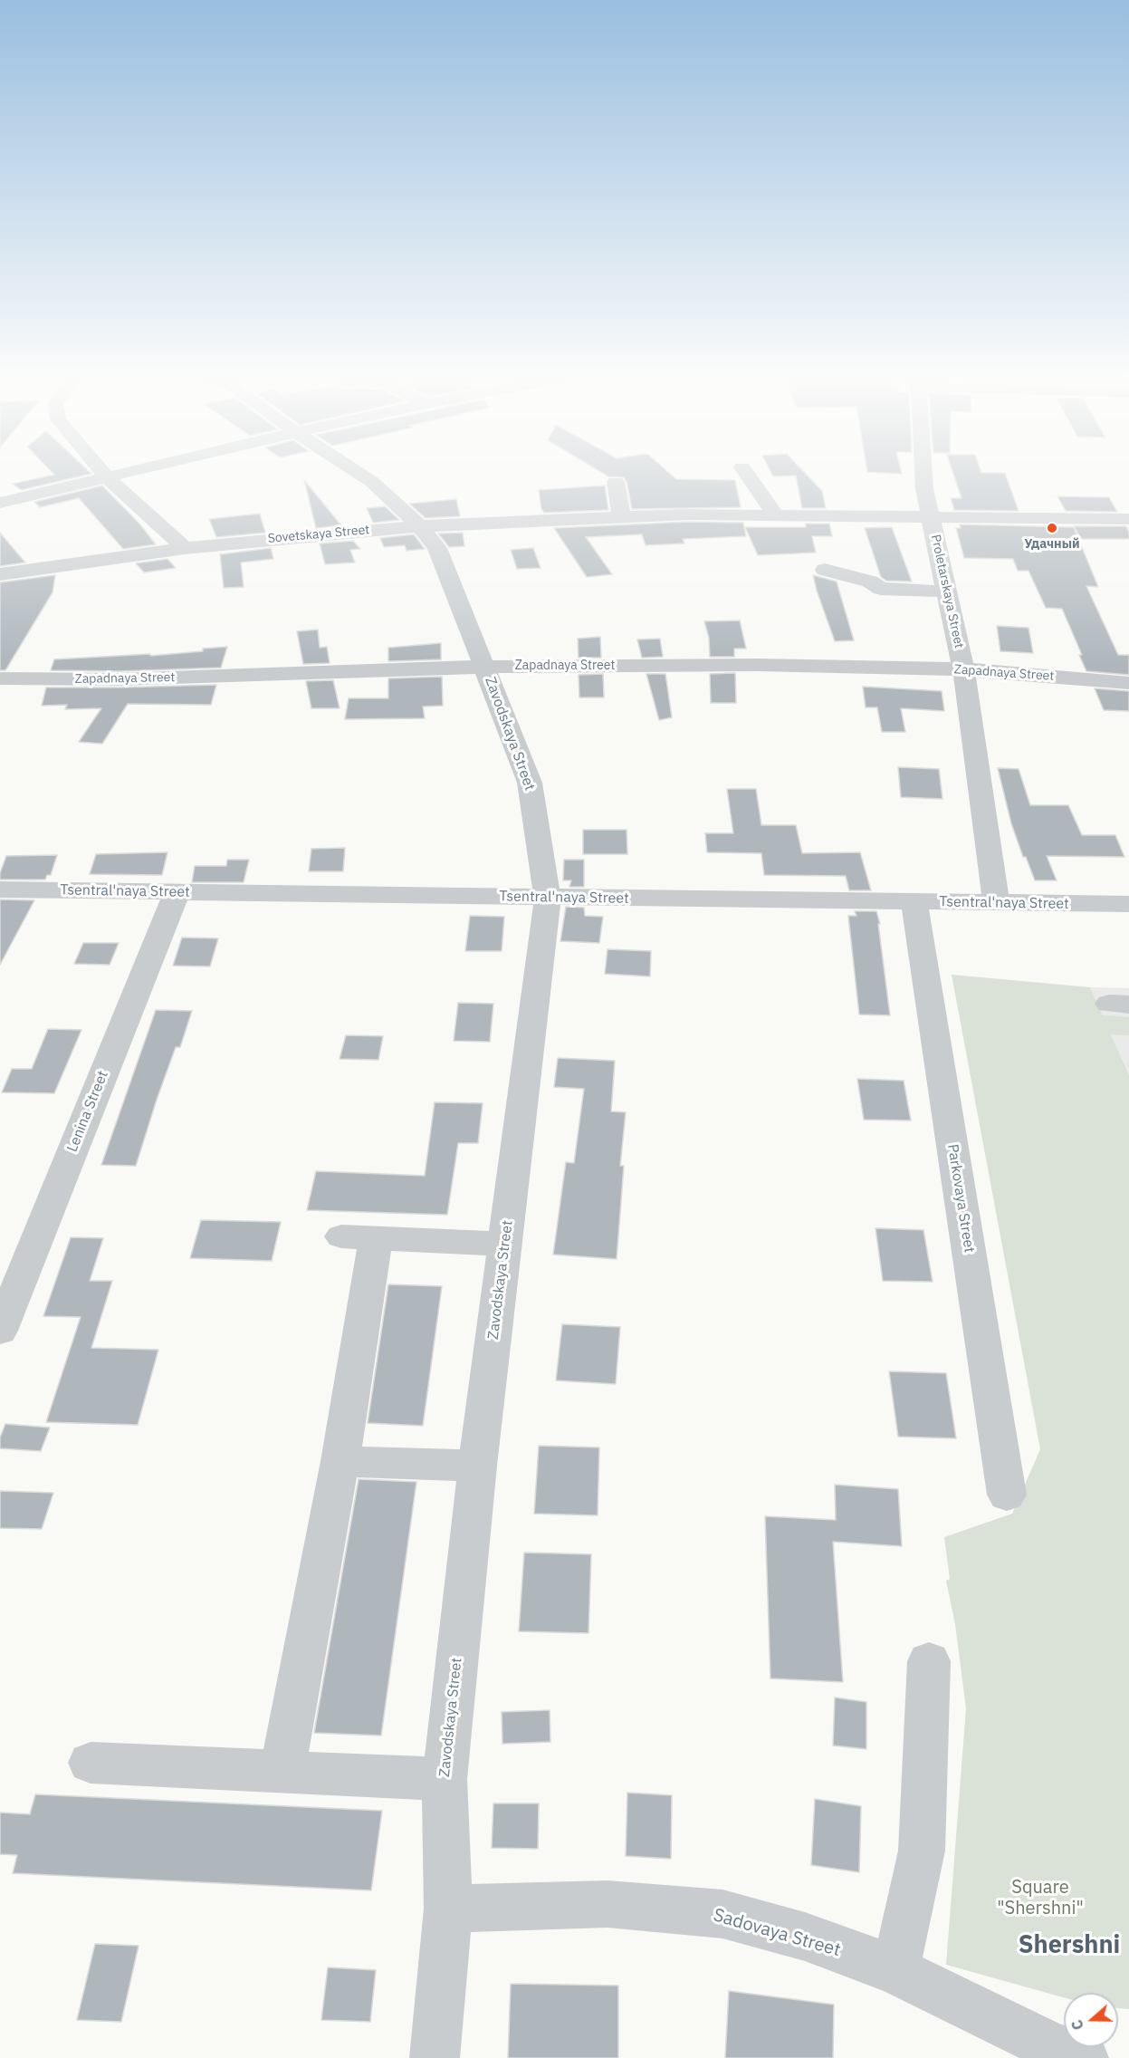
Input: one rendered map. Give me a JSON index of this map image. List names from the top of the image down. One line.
{"streets":{"street":["Sovetskaya Street","Proletarskaya Street","Zapadnaya Street","Zavodskaya Street","Tsentral'naya Street","Lenina Street","Parkovaya Street","Sadovaya Street"]},"crossings":[["Sovetskaya Street","Proletarskaya Street"],["Sovetskaya Street","Zavodskaya Street"],["Proletarskaya Street","Zapadnaya Street"],["Proletarskaya Street","Tsentral'naya Street"],["Zapadnaya Street","Zavodskaya Street"],["Zavodskaya Street","Tsentral'naya Street"],["Zavodskaya Street","Sadovaya Street"],["Tsentral'naya Street","Lenina Street"],["Tsentral'naya Street","Parkovaya Street"]],"districts":["Shershni"],"parks":["Square \"Shershni\""],"places":["Удачный"],"north":"left"}
